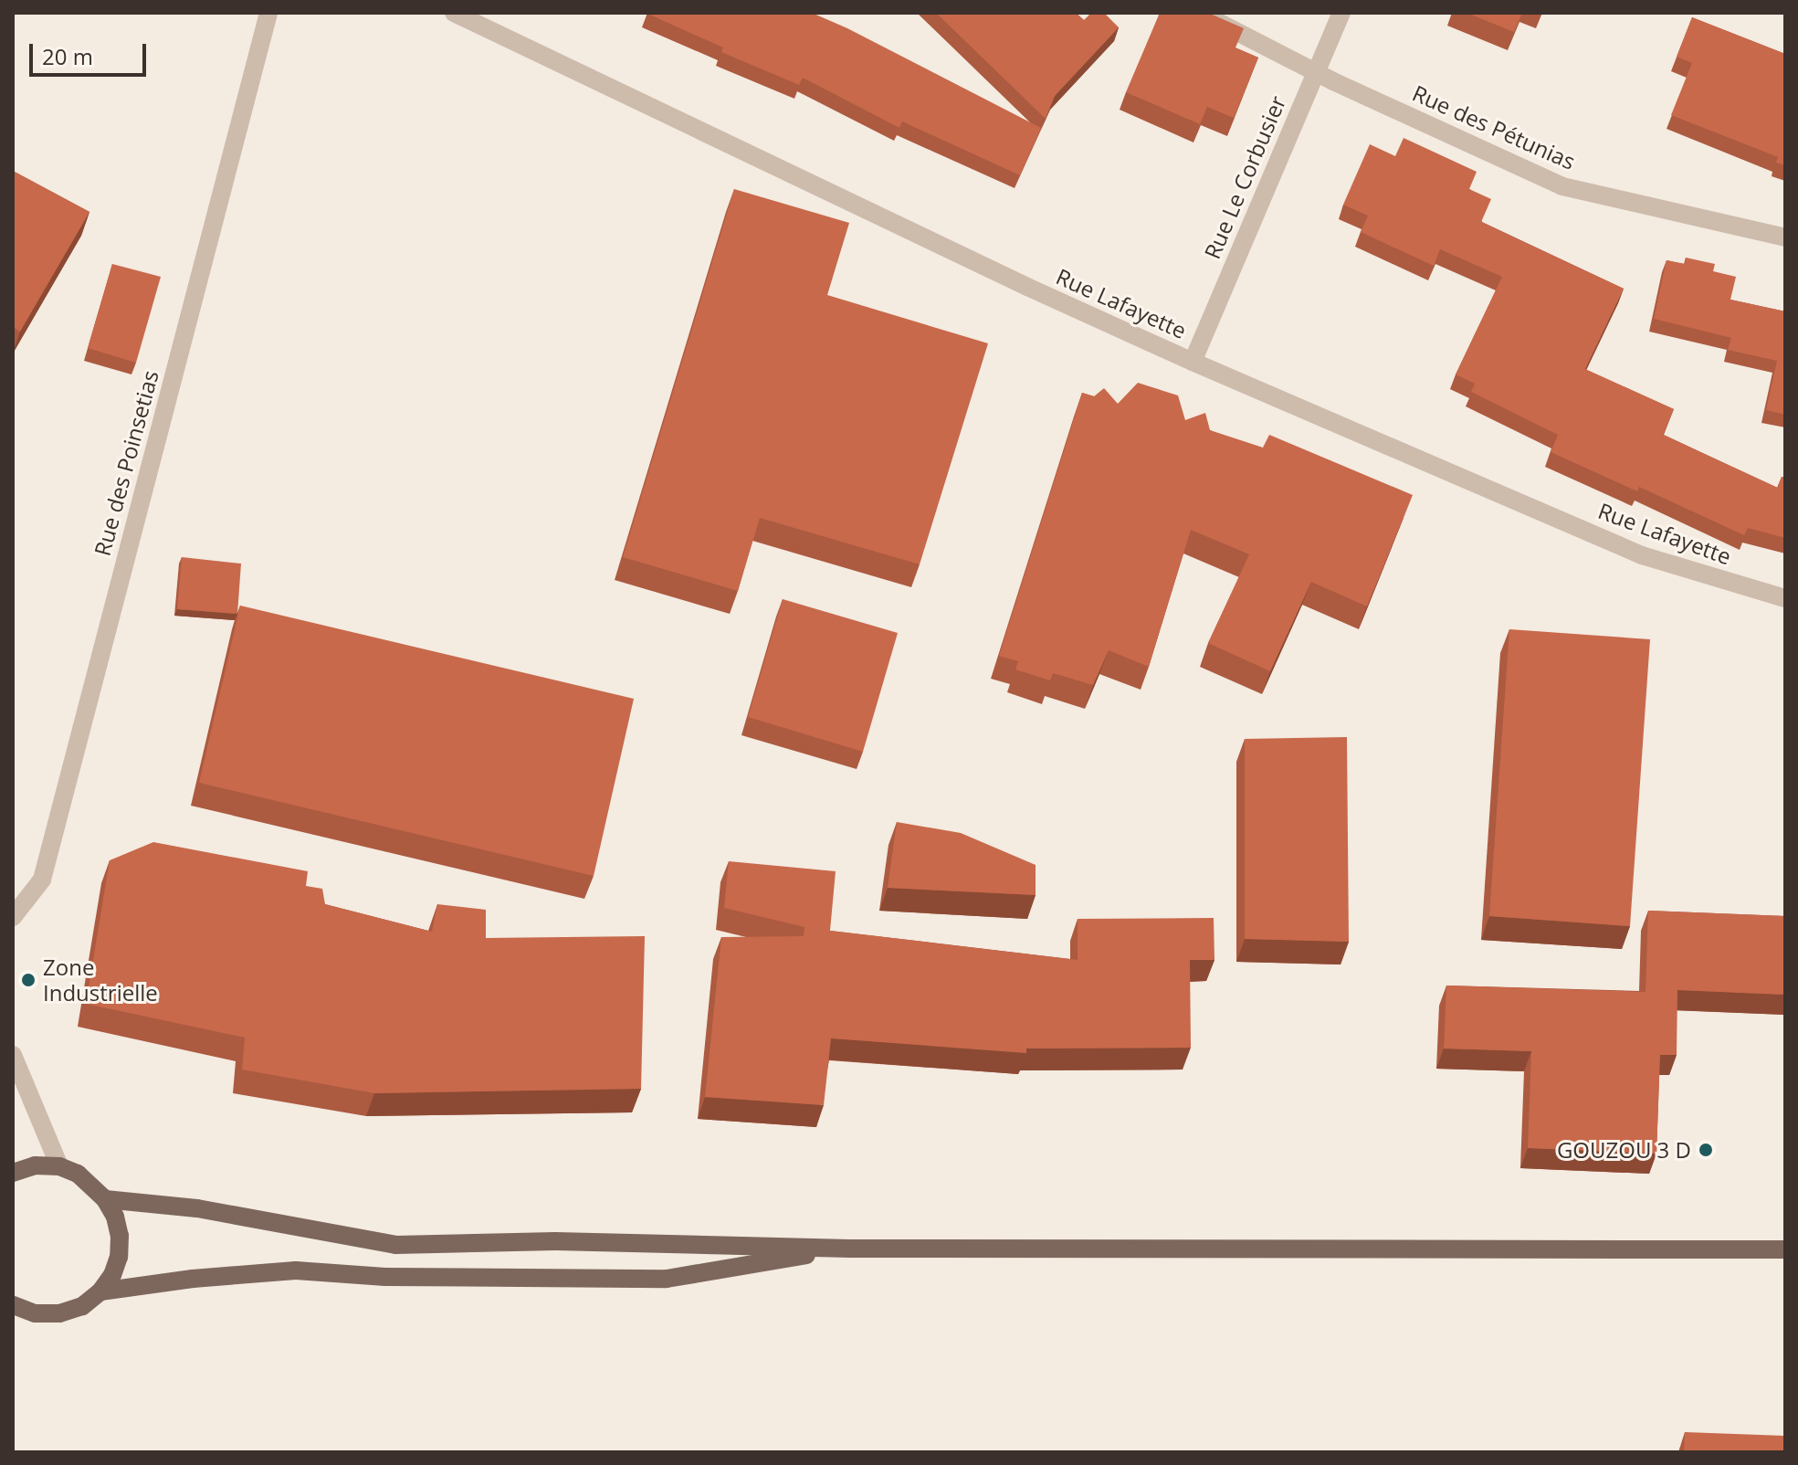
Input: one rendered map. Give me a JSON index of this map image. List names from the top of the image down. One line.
{"streets":{"street":["Rue des Pétunias","Rue Le Corbusier","Rue Lafayette","Rue des Poinsetias"]},"crossings":[["Rue des Pétunias","Rue Le Corbusier"],["Rue Le Corbusier","Rue Lafayette"]],"places":["Zone Industrielle","GOUZOU 3 D"],"scale_bar":"20 m"}
